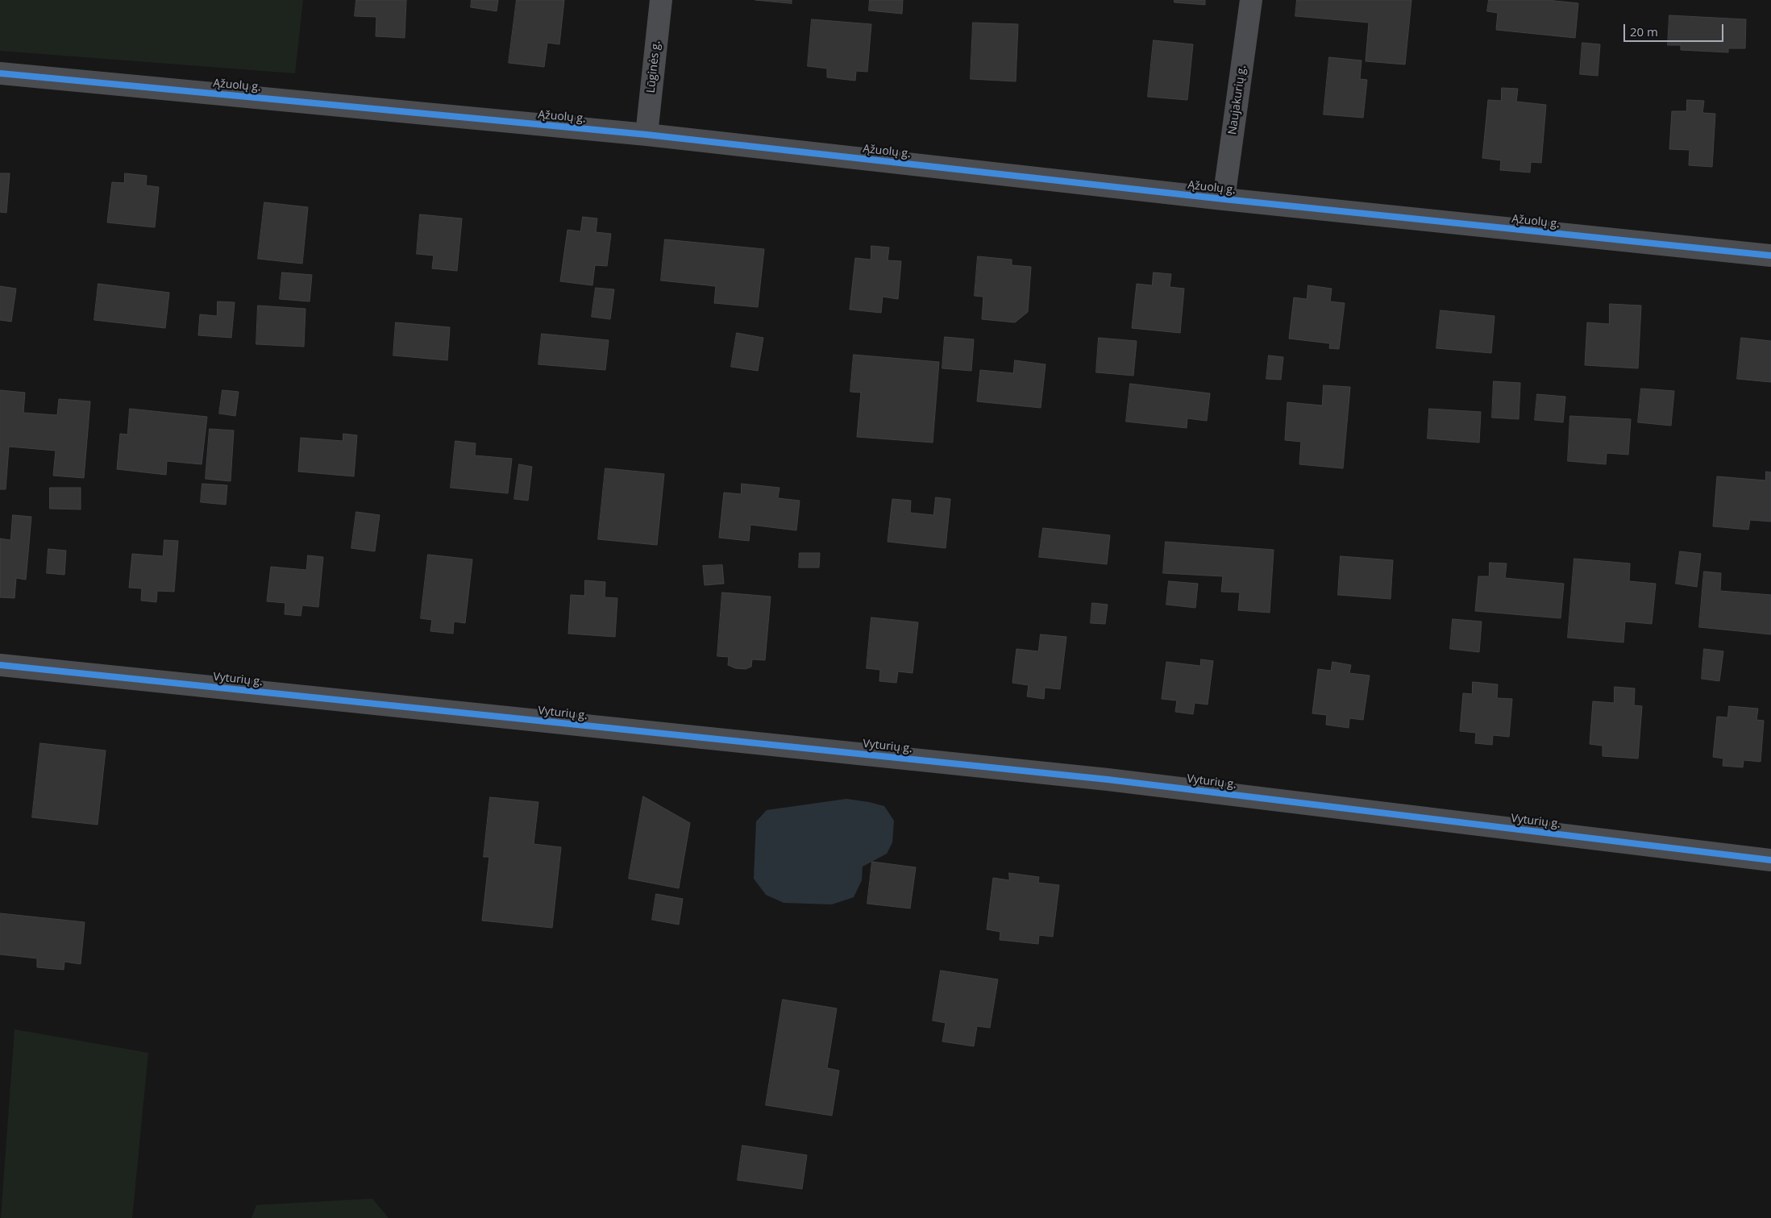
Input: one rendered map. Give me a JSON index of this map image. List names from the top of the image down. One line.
{"streets":{"street":["Lūginės g.","Ąžuolų g.","Naujakurių g.","Vyturių g."]},"crossings":[["Lūginės g.","Ąžuolų g."],["Ąžuolų g.","Naujakurių g."]],"scale_bar":"20 m"}
